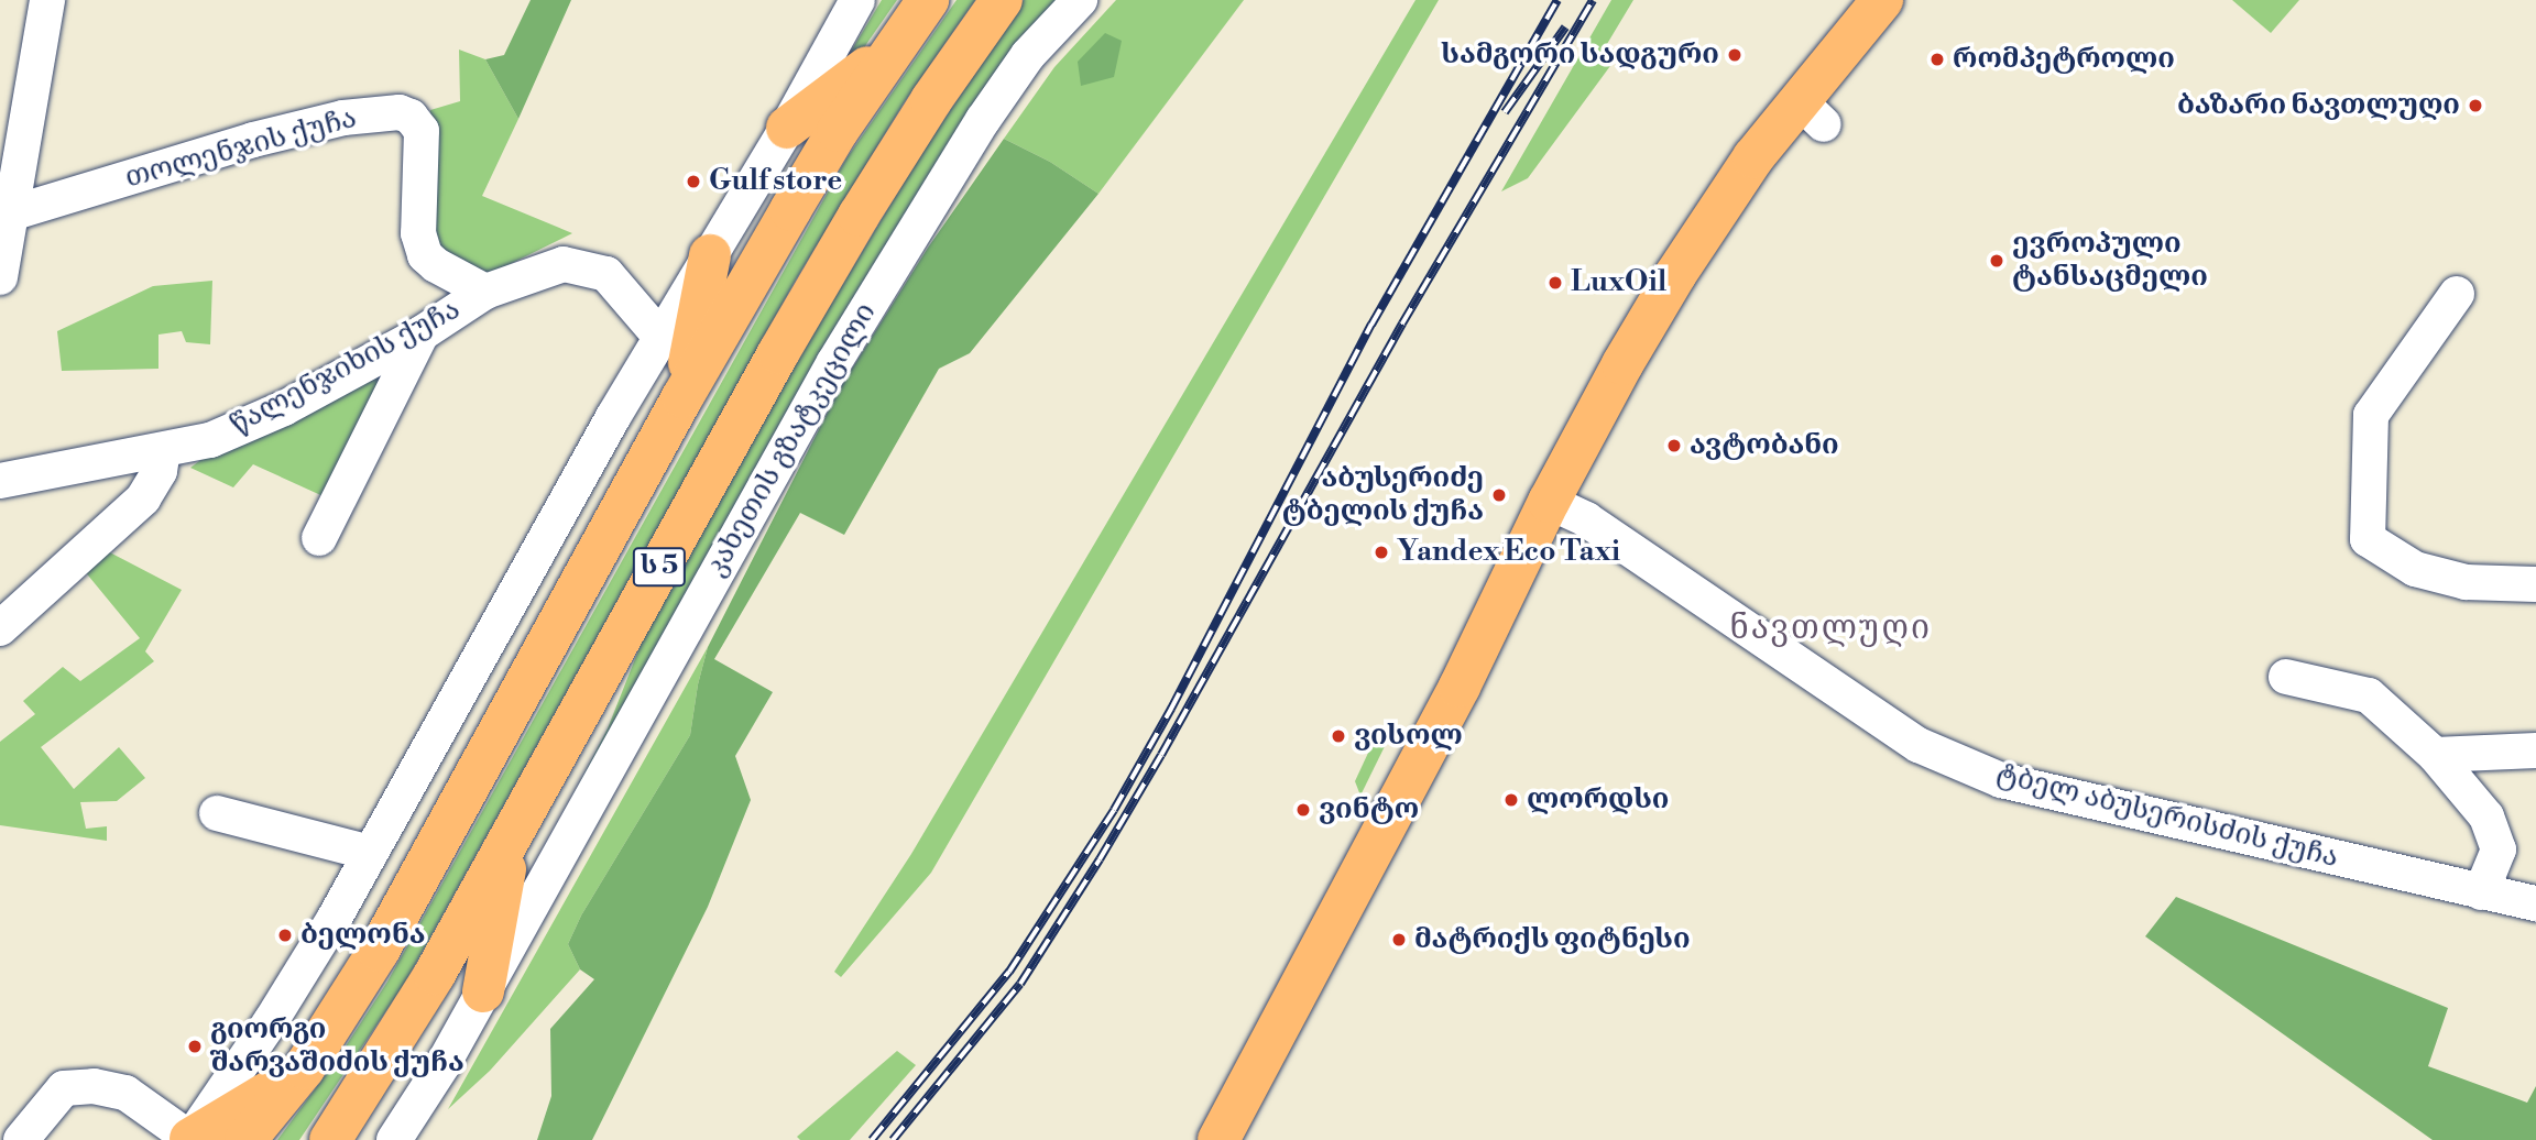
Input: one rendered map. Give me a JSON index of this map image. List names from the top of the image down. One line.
{"streets":{"main road":["კახეთის გზატკეცილი","ს 5"],"street":["თოლენჯის ქუჩა","წალენჯიხის ქუჩა","ტბელ აბუსერისძის ქუჩა"]},"crossings":[["თოლენჯის ქუჩა","წალენჯიხის ქუჩა"]],"districts":["ნავთლუღი"],"places":["სამგორი სადგური","რომპეტროლი","ბაზარი ნავთლუღი","Gulf store","ევროპული ტანსაცმელი","LuxOil","ავტობანი","აბუსერიძე ტბელის ქუჩა","Yandex Eco Taxi","ვისოლ","ლორდსი","ვინტო","ბელონა","მატრიქს ფიტნესი","გიორგი შარვაშიძის ქუჩა"]}
